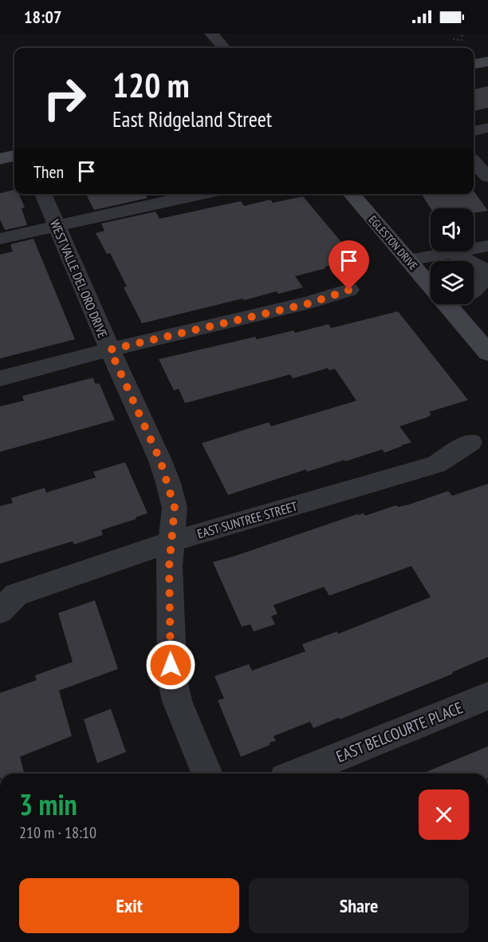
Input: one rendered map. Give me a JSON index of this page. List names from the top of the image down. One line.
{"streets":{"street":["EGLESTON DRIVE","WEST VALLE DEL ORO DRIVE","EAST SUNTREE STREET","EAST BELCOURTE PLACE"]},"crossings":[["WEST VALLE DEL ORO DRIVE","EAST SUNTREE STREET"]],"page":{"status":"18:07","turn":["120 m","East Ridgeland Street"],"then":"Then","heading":["3 min","210 m · 18:10"],"buttons":["Exit","Share"]}}
